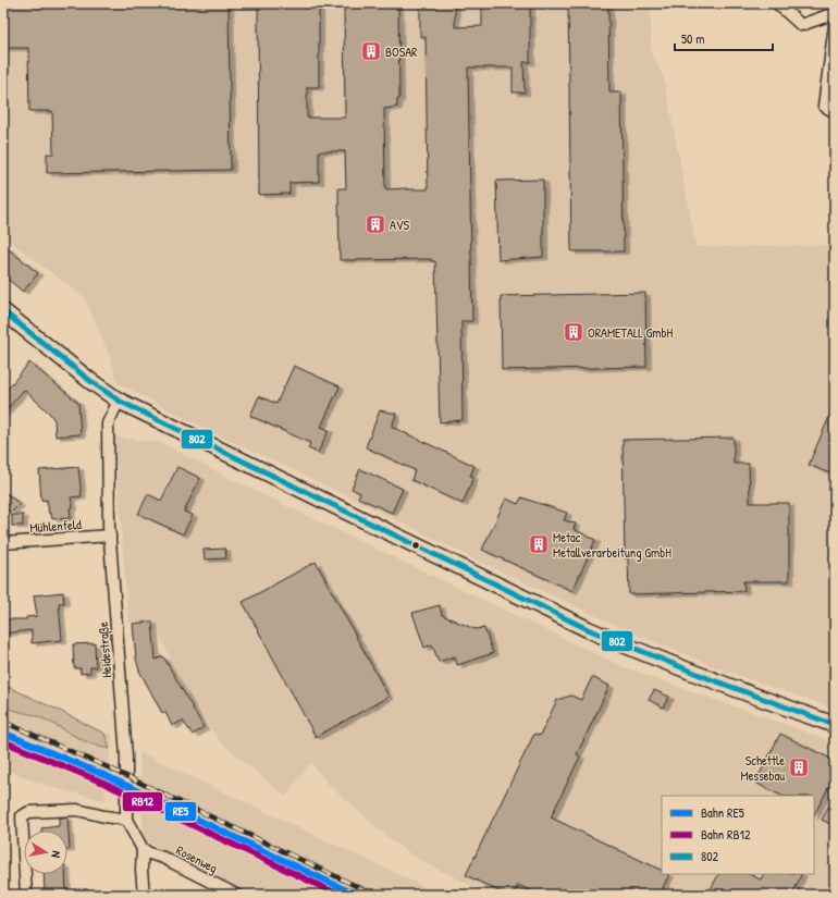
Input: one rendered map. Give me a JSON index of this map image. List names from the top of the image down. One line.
{"streets":{"street":["Mühlenfeld","Heidestraße","Rosenweg"]},"crossings":[["Mühlenfeld","Heidestraße"],["Heidestraße","Rosenweg"]],"places":{"building":["BOSAR","AVS","ORAMETALL GmbH","Metac Metallverarbeitung GmbH","Schettle Messebau"]},"lines":["transit line 802","rail line RE5","rail line RB12"],"legend":["Bahn RE5","Bahn RB12","802"],"scale_bar":"50 m","north":"right"}
